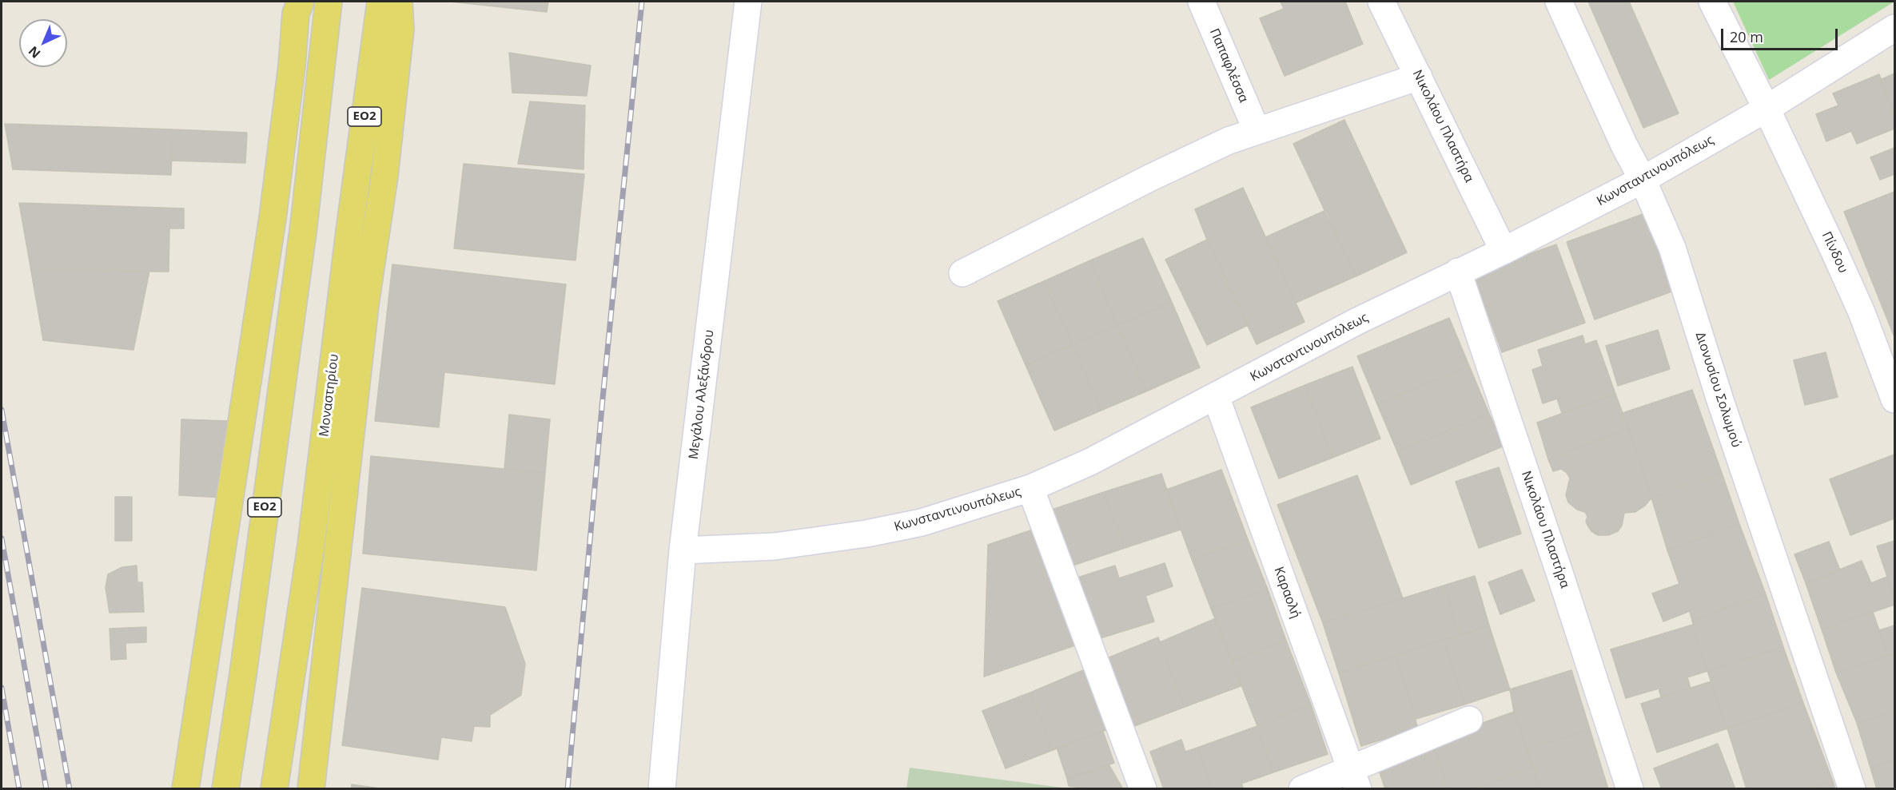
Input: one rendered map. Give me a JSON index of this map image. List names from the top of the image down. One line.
{"streets":{"main road":["ΕΟ2","Μοναστηρίου"],"street":["Παπαφλέσσα","Νικολάου Πλαστήρα","Κωνσταντινουπόλεως","Πίνδου","Διονυσίου Σολωμού","Μεγάλου Αλεξάνδρου","Καραολή"]},"crossings":[["Νικολάου Πλαστήρα","Κωνσταντινουπόλεως"],["Κωνσταντινουπόλεως","Πίνδου"],["Κωνσταντινουπόλεως","Διονυσίου Σολωμού"],["Κωνσταντινουπόλεως","Μεγάλου Αλεξάνδρου"],["Κωνσταντινουπόλεως","Καραολή"]],"scale_bar":"20 m","north":"bottom left"}
